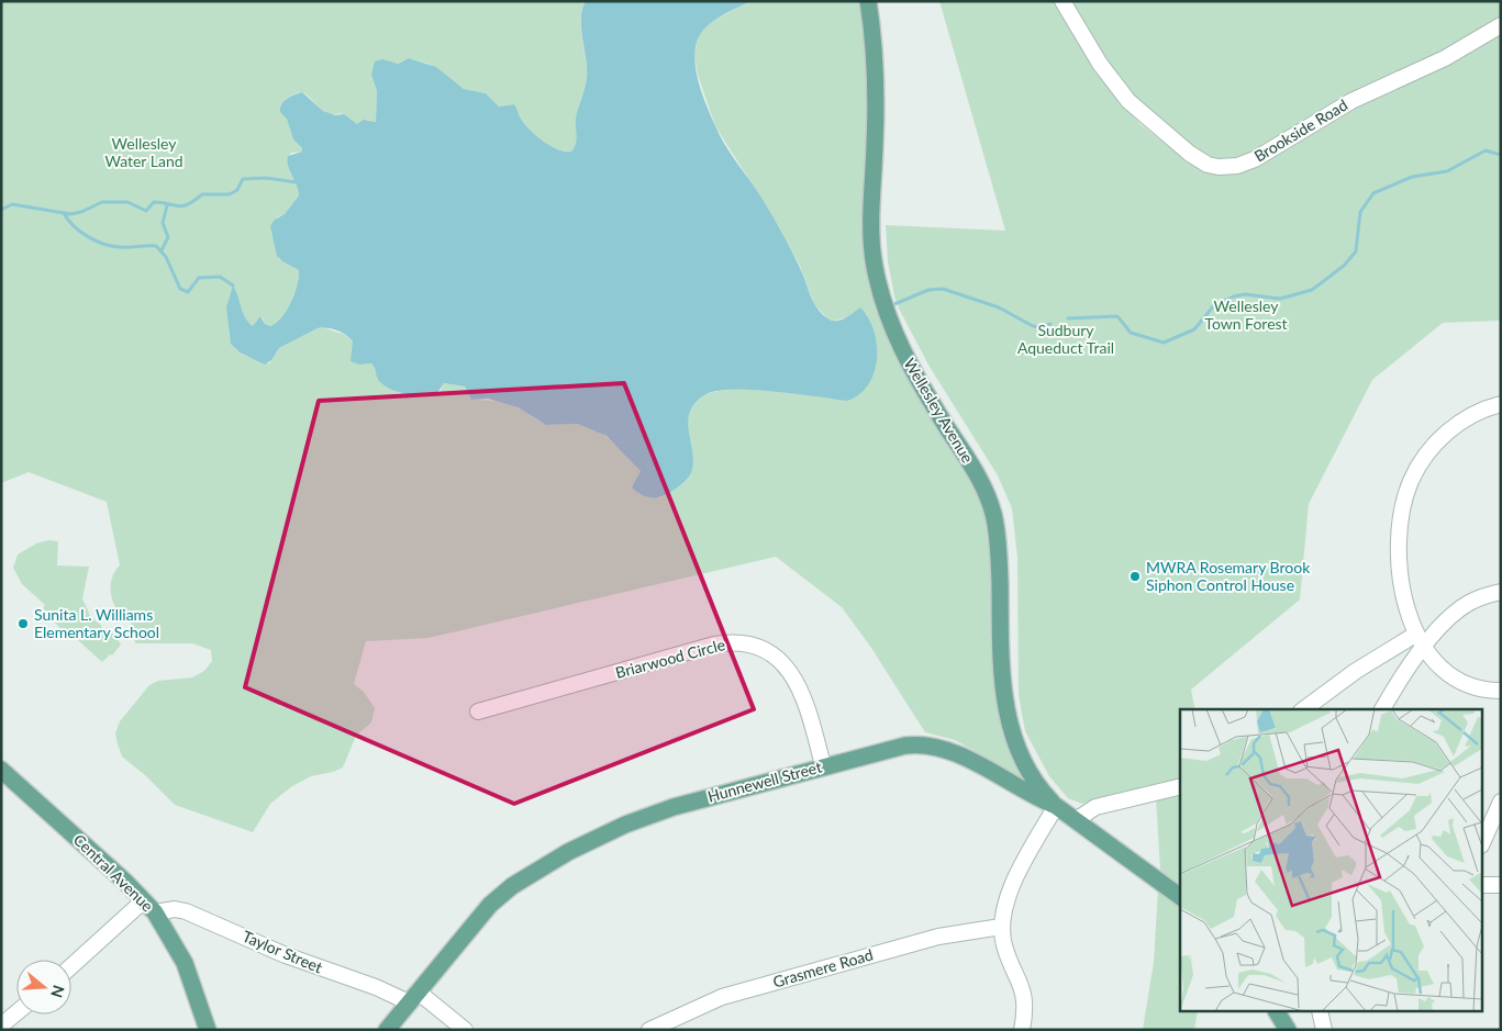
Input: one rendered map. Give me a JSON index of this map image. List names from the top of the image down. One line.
{"streets":{"main road":["Wellesley Avenue","Hunnewell Street","Central Avenue"],"street":["Brookside Road","Briarwood Circle","Taylor Street","Grasmere Road"]},"crossings":[["Wellesley Avenue","Hunnewell Street"],["Briarwood Circle","Hunnewell Street"],["Hunnewell Street","Taylor Street"],["Central Avenue","Taylor Street"]],"parks":["Wellesley Water Land","Wellesley Town Forest","Sudbury Aqueduct Trail"],"places":["MWRA Rosemary Brook Siphon Control House","Sunita L. Williams Elementary School"],"north":"right"}
